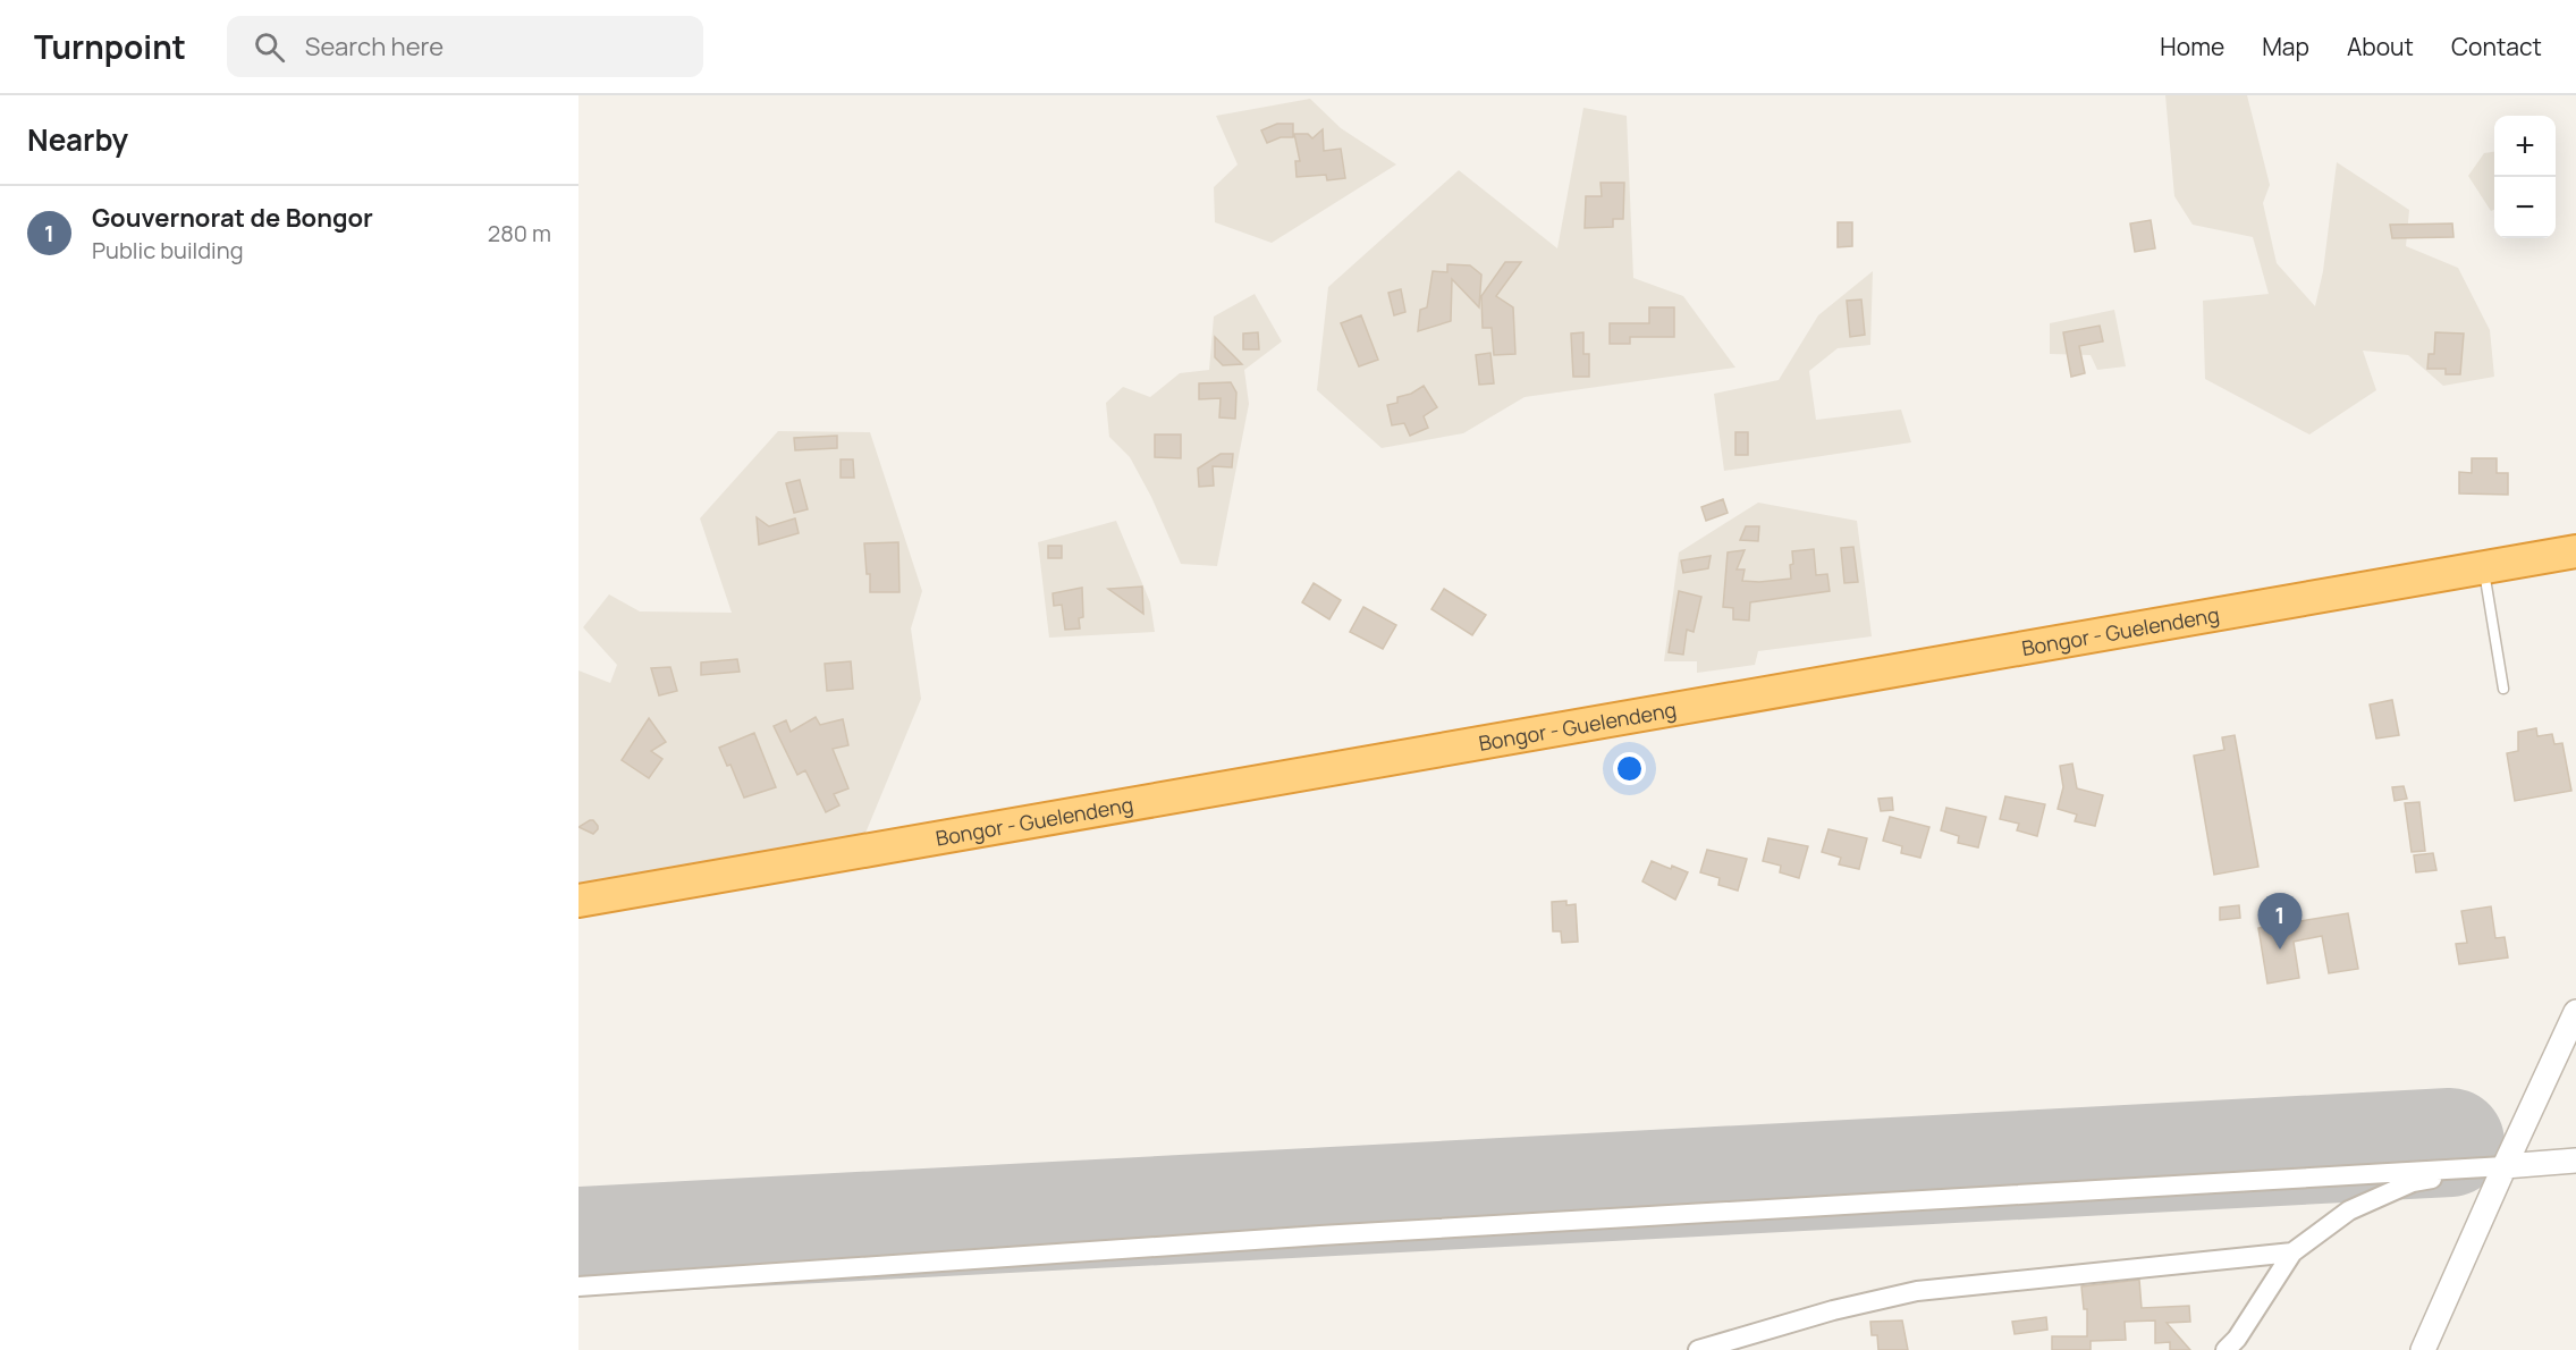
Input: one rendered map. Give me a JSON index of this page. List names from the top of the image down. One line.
{"streets":{"highway":["Bongor - Guelendeng"]},"page":{"header":"Turnpoint","search":"Search here","nav":["Home","Map","About","Contact"],"heading":"Nearby","map_buttons":["+","−"],"list":[{"mark":"1","name":"Gouvernorat de Bongor","note":"Public building","value":"280 m"}],"pins":"1"}}
